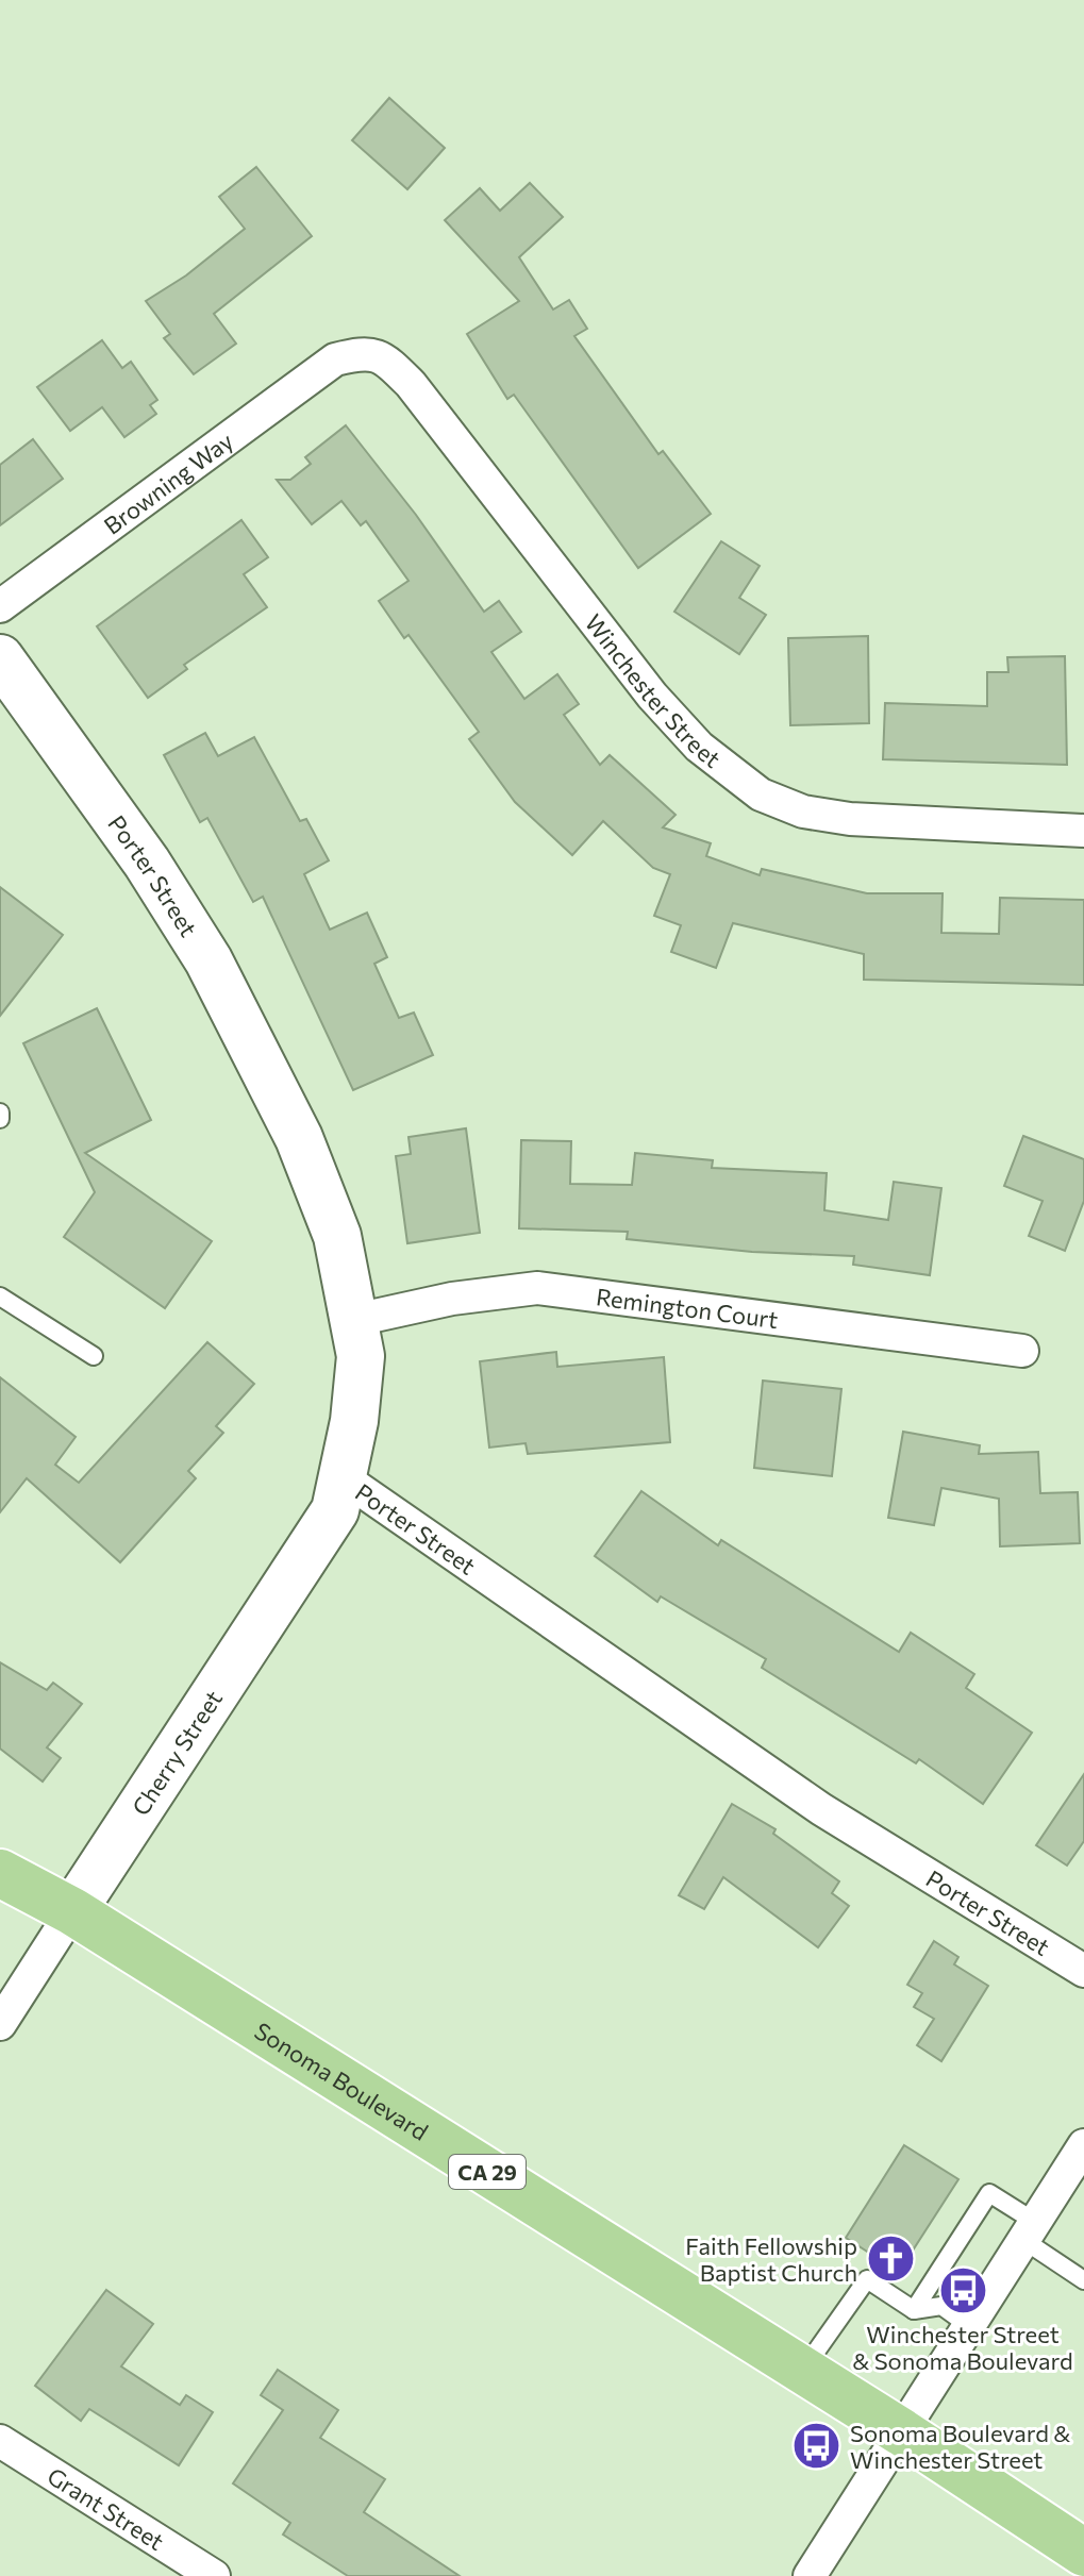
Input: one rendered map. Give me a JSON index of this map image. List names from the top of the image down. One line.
{"streets":{"main road":["Sonoma Boulevard","CA 29"],"street":["Browning Way","Winchester Street","Porter Street","Remington Court","Cherry Street","Grant Street"]},"crossings":[["Browning Way","Winchester Street"],["Porter Street","Remington Court"],["Porter Street","Cherry Street"],["Cherry Street","Sonoma Boulevard"]],"places":{"church":["Faith Fellowship Baptist Church"],"bus stop":["Winchester Street & Sonoma Boulevard","Sonoma Boulevard & Winchester Street"]}}
